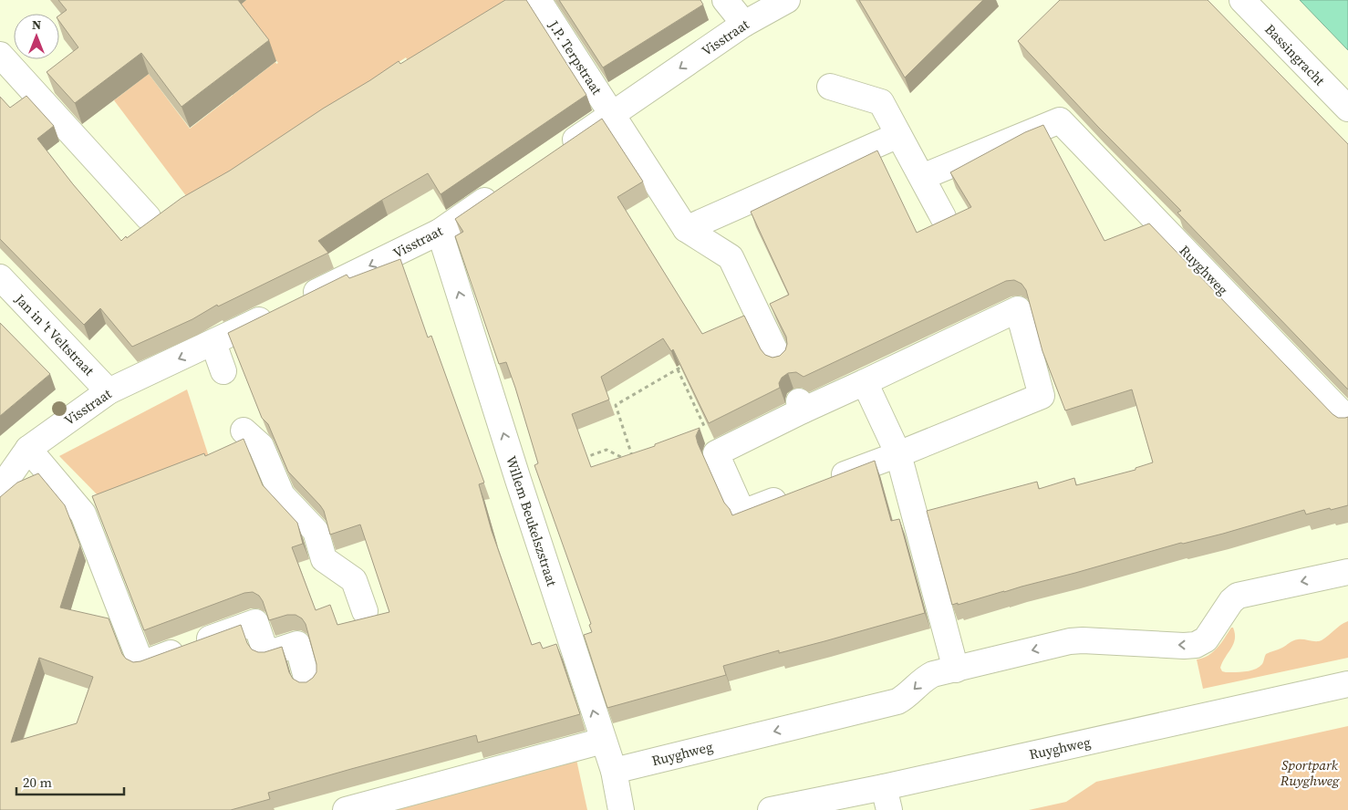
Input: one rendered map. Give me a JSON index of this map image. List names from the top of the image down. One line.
{"streets":{"street":["Visstraat","Bassingracht","J.P. Terpstraat","Ruyghweg","Jan in 't Veltstraat","Willem Beukelszstraat"]},"crossings":[["Visstraat","J.P. Terpstraat"],["Visstraat","Jan in 't Veltstraat"],["Visstraat","Willem Beukelszstraat"],["Ruyghweg","Willem Beukelszstraat"]],"one_way":["Willem Beukelszstraat"],"parks":["Sportpark Ruyghweg"],"scale_bar":"20 m","north":"top"}
